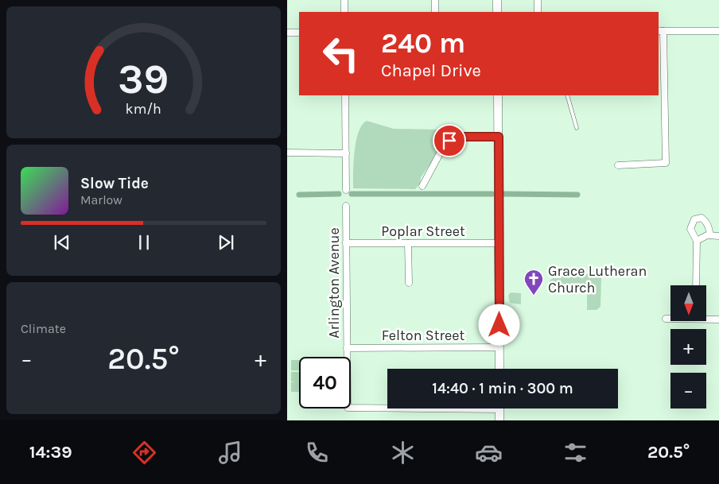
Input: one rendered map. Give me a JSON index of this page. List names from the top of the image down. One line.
{"streets":{"street":["Poplar Street","Arlington Avenue","Felton Street"]},"crossings":[["Poplar Street","Arlington Avenue"],["Arlington Avenue","Felton Street"]],"places":{"church":["Grace Lutheran Church"]},"north":"bottom","page":{"turn":["240 m","Chapel Drive"],"song":["Slow Tide","Marlow"],"tile":"Climate","map_buttons":["+","−"],"heat":["−","20.5°","+"],"limit":"40","trip":"14:40 · 1 min · 300 m","tabs":["14:39","20.5°"],"gauge":["39","km/h"]}}
